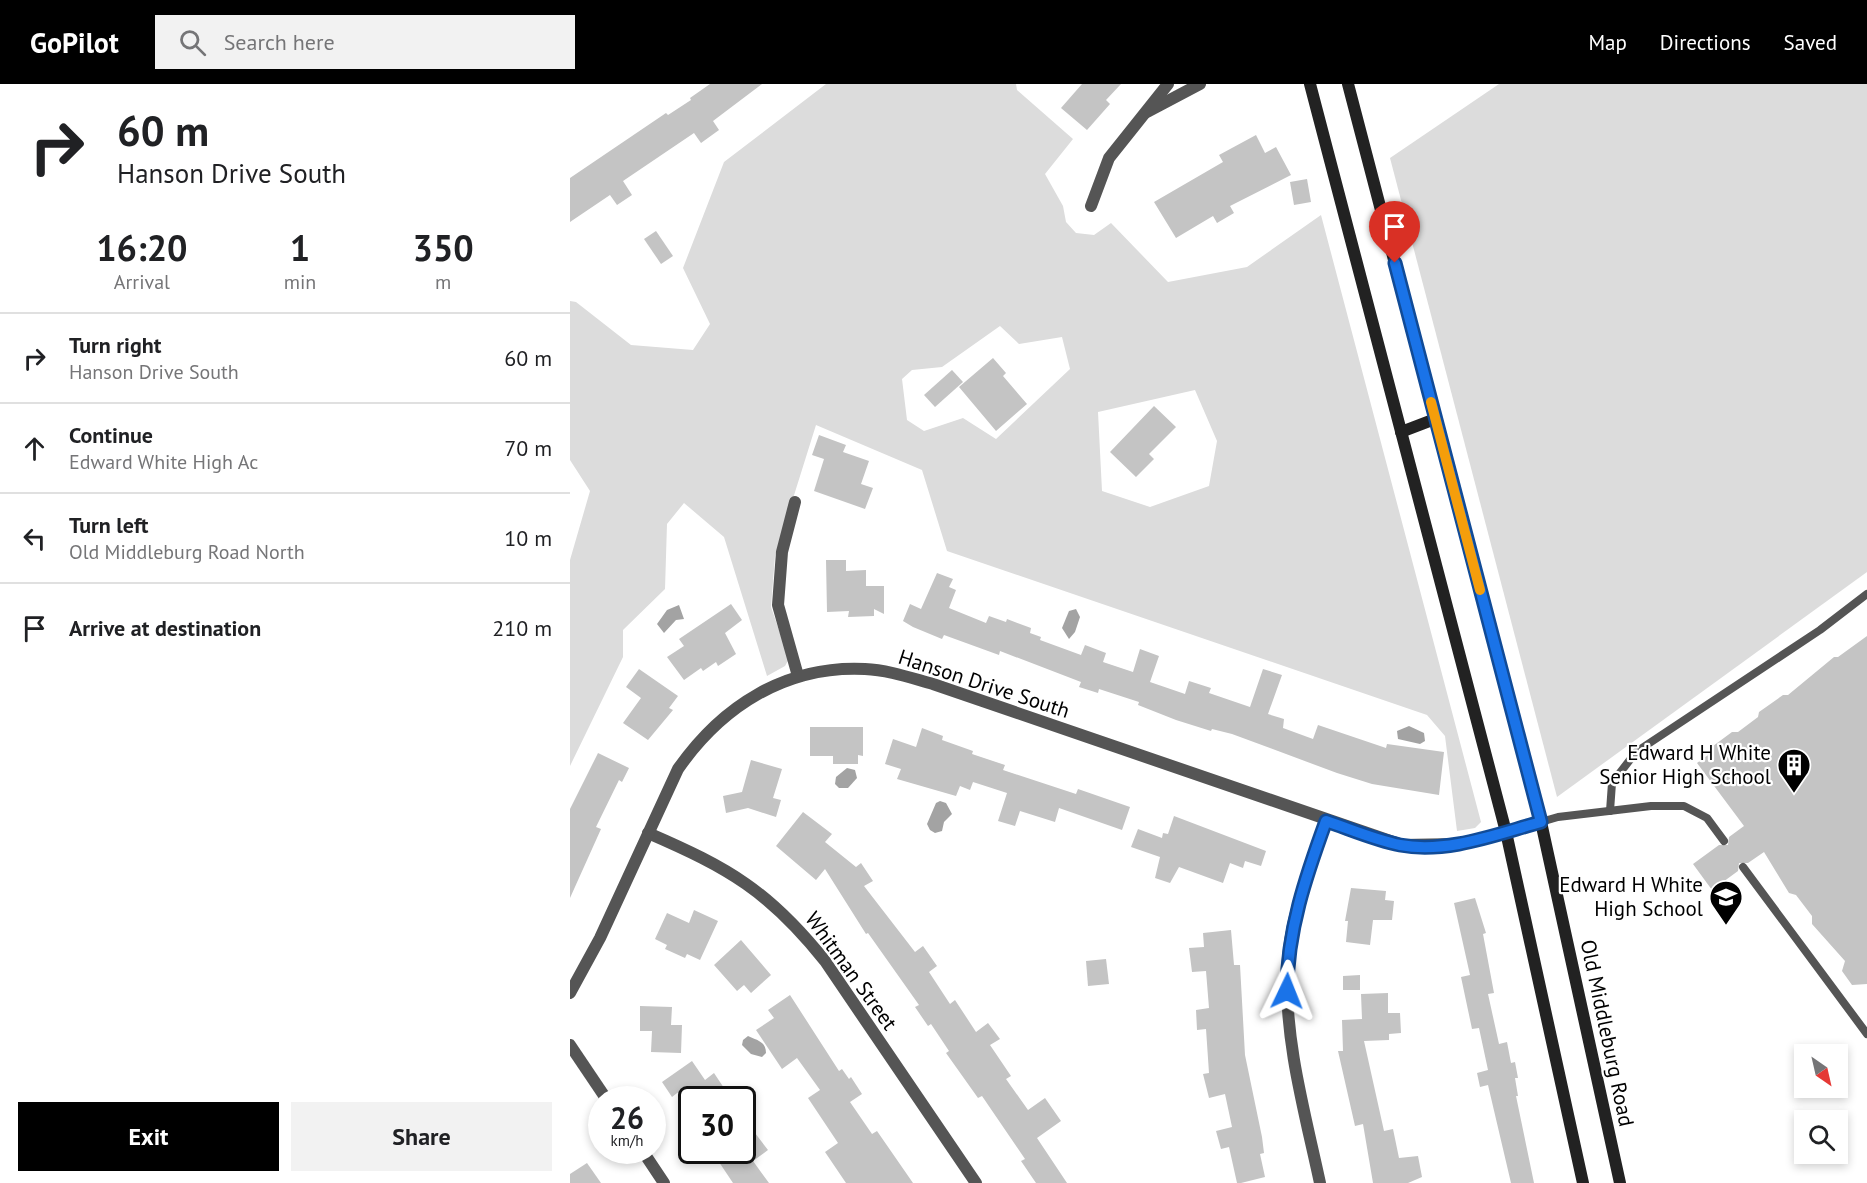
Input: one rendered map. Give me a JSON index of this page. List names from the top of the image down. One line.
{"streets":{"main road":["Old Middleburg Road"],"street":["Hanson Drive South","Whitman Street"]},"crossings":[["Hanson Drive South","Whitman Street"]],"places":{"building":["Edward H White Senior High School"],"school or university":["Edward H White High School"]},"north":"bottom right","page":{"header":"GoPilot","search":"Search here","nav":["Map","Directions","Saved"],"turn":["60 m","Hanson Drive South"],"eta":["16:20","Arrival","1","min","350","m"],"list":[{"name":"Turn right","note":"Hanson Drive South","value":"60 m"},{"name":"Continue","note":"Edward White High Ac","value":"70 m"},{"name":"Turn left","note":"Old Middleburg Road North","value":"10 m"},{"name":"Arrive at destination","value":"210 m"}],"speed":"26 km/h","limit":"30","buttons":["Exit","Share"]}}
